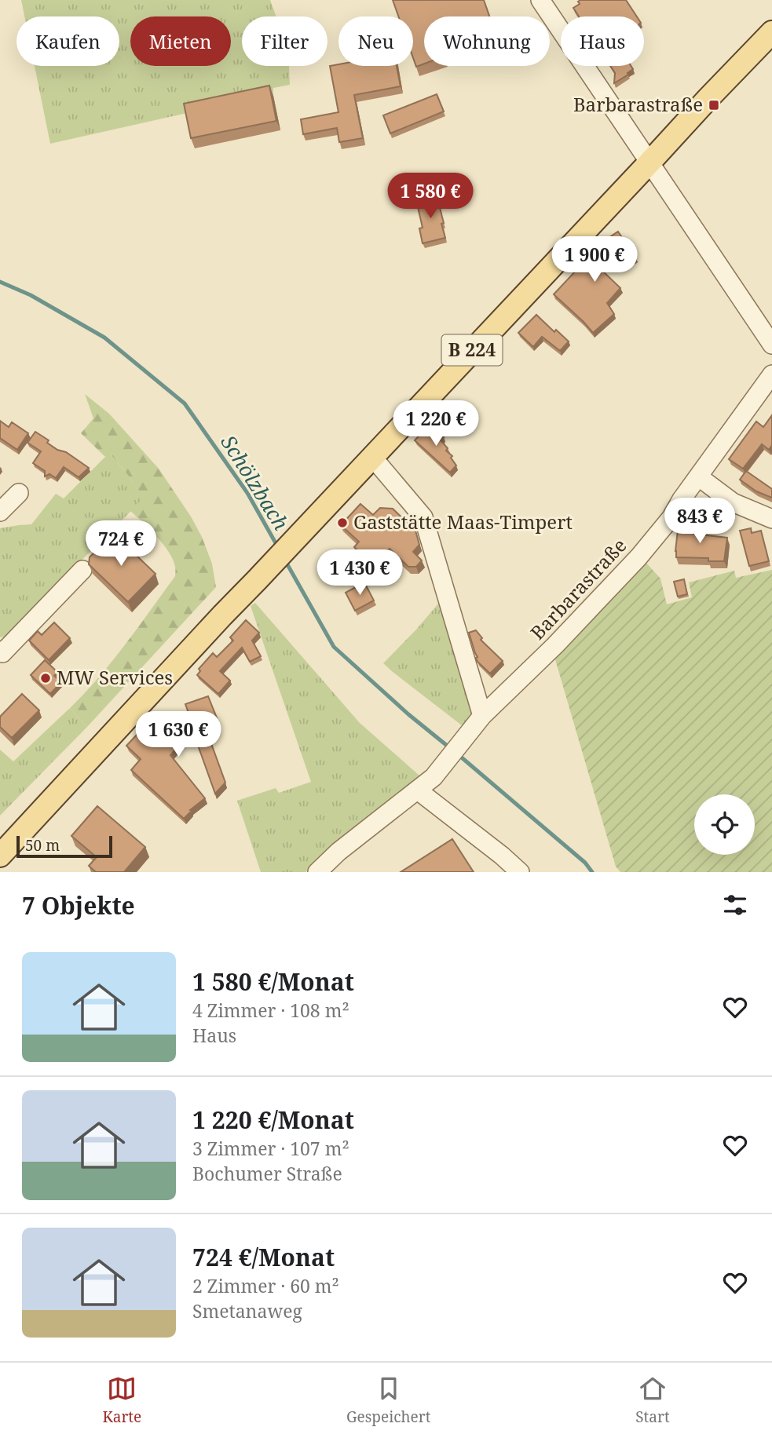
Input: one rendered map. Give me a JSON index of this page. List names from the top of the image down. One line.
{"streets":{"main road":["B 224"],"street":["Barbarastraße"]},"water":["Schölzbach"],"places":{"transit":["Barbarastraße"],"other":["Gaststätte Maas-Timpert","MW Services"]},"scale_bar":"50 m","page":{"chip":["Kaufen","Mieten","Filter","Neu","Wohnung","Haus"],"price":["1 580 €","1 900 €","1 220 €","843 €","724 €","1 430 €","1 630 €"],"scale":"50 m","heading":"7 Objekte","list":[{"name":"1 580 €/Monat","note":"4 Zimmer · 108 m² · Haus"},{"name":"1 220 €/Monat","note":"3 Zimmer · 107 m² · Bochumer Straße"},{"name":"724 €/Monat","note":"2 Zimmer · 60 m² · Smetanaweg"}],"tabs":["Karte","Gespeichert","Start"]}}
